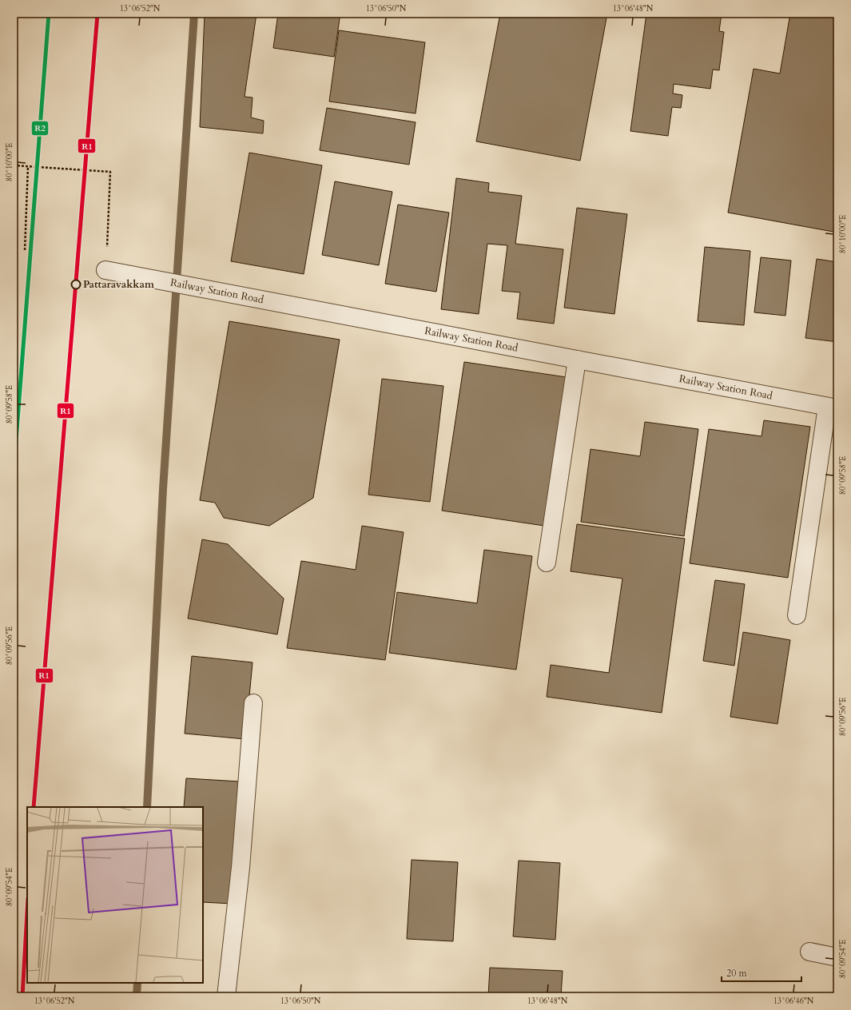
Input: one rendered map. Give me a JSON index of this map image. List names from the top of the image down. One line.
{"streets":{"street":["Railway Station Road"]},"places":["Pattaravakkam"],"lines":["transit line R1","transit line R2"],"scale_bar":"20 m","coordinates":["13°06'52\"N","13°06'50\"N","13°06'48\"N","80°10'00\"E","80°09'58\"E","80°09'56\"E","80°09'54\"E","13°06'46\"N"]}
